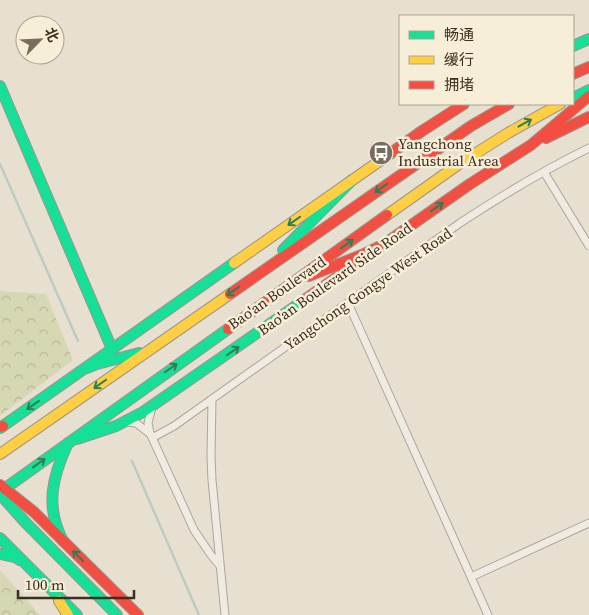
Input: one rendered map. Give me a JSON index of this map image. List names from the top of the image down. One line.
{"streets":{"main road":["Bao'an Boulevard Side Road","Bao'an Boulevard"],"street":["Yangchong Gongye West Road"]},"crossings":[["Bao'an Boulevard Side Road","Bao'an Boulevard"]],"places":{"bus stop":["Yangchong Industrial Area"]},"legend":["畅通","缓行","拥堵"],"scale_bar":"100 m","north":"top right"}
